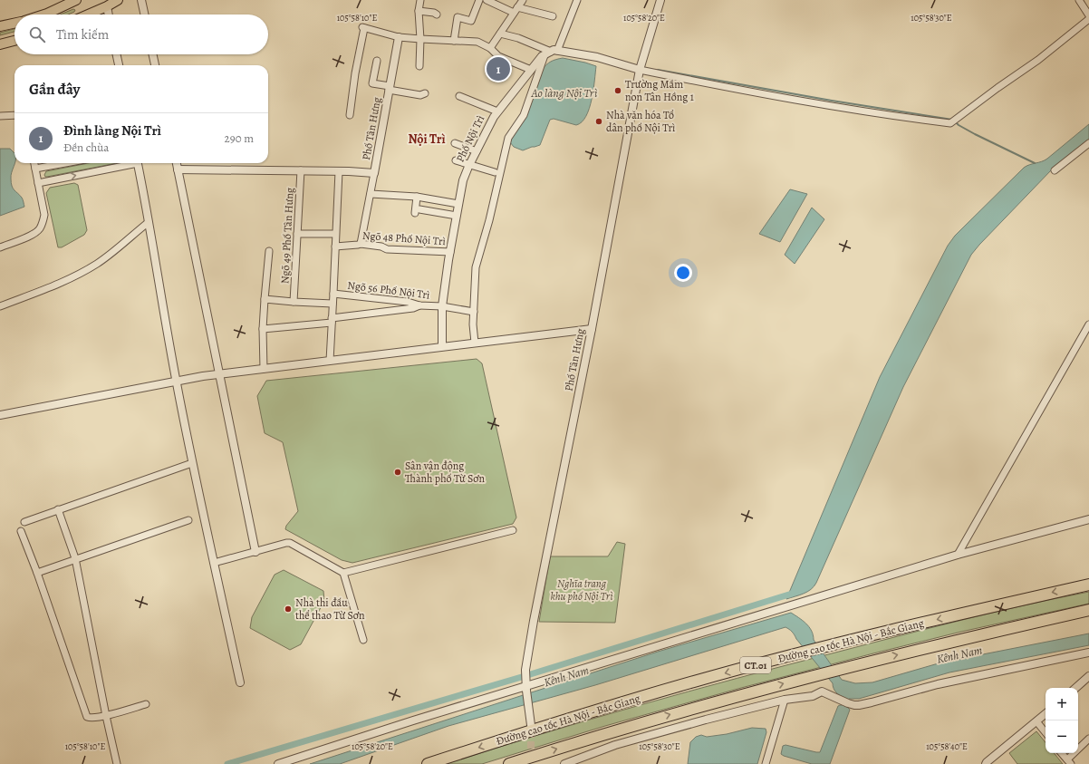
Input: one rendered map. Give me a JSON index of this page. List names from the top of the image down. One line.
{"streets":{"highway":["Đường cao tốc Hà Nội - Bắc Giang","CT.01"],"street":["Phố Tân Hưng","Phố Nội Trì","Ngõ 49 Phố Tân Hưng","Ngõ 48 Phố Nội Trì","Ngõ 56 Phố Nội Trì"]},"crossings":[["Phố Tân Hưng","Ngõ 49 Phố Tân Hưng"],["Phố Nội Trì","Ngõ 48 Phố Nội Trì"],["Phố Nội Trì","Ngõ 56 Phố Nội Trì"]],"districts":["Nội Trì"],"water":["Ao làng Nội Trì","Kênh Nam"],"parks":["Nghĩa trang khu phố Nội Trì"],"places":["Trường Mầm non Tân Hồng 1","Nhà văn hóa Tổ dân phố Nội Trì","Sân vận động Thành phố Từ Sơn","Nhà thi đấu thể thao Từ Sơn"],"page":{"search":"Tìm kiếm","pins":"1","heading":"Gần đây","list":[{"mark":"1","name":"Đình làng Nội Trì","note":"Đền chùa","value":"290 m"}],"map_buttons":["+","−"]},"coordinates":["105°58'10\"E","105°58'20\"E","105°58'30\"E","105°58'40\"E"]}
